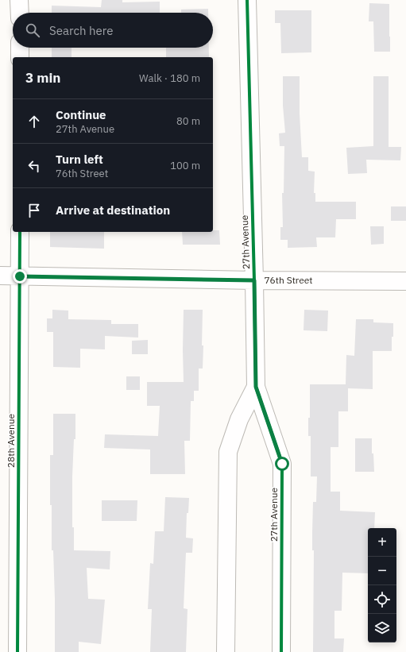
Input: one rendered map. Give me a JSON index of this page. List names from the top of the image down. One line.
{"streets":{"street":["27th Avenue","76th Street","28th Avenue"]},"crossings":[["27th Avenue","76th Street"],["76th Street","28th Avenue"]],"page":{"search":"Search here","heading":["3 min","Walk · 180 m"],"list":[["Continue","27th Avenue","80 m"],["Turn left","76th Street","100 m"],"Arrive at destination"],"map_buttons":["+","−"]}}
